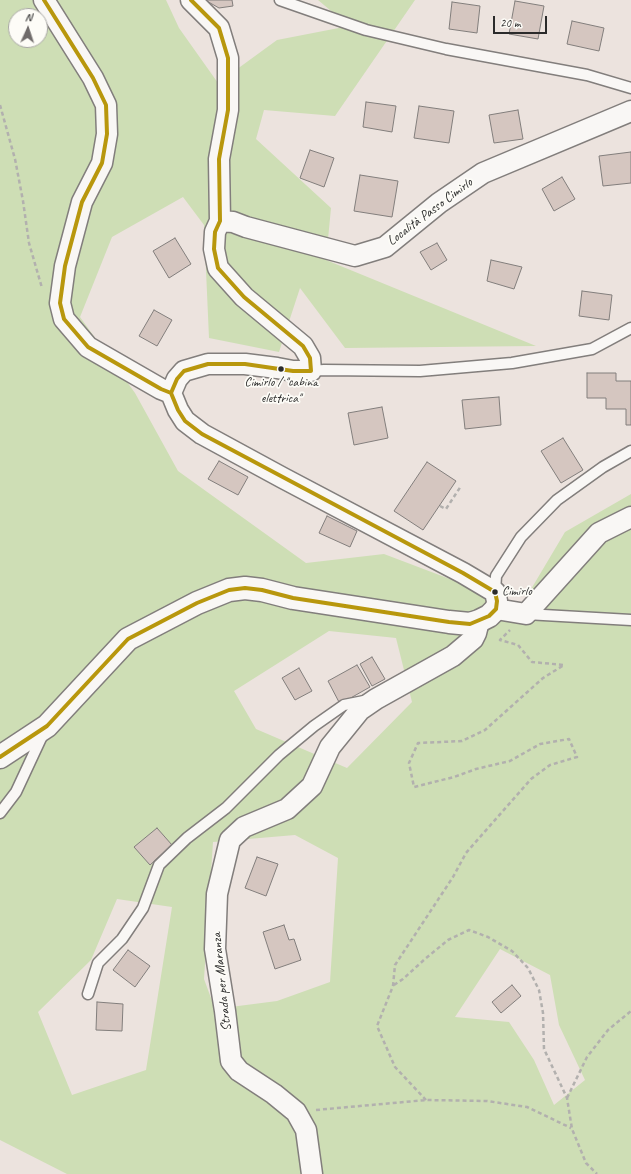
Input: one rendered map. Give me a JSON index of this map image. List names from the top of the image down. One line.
{"streets":{"street":["Località Passo Cimirlo","Strada per Maranza"]},"places":["Cimirlo / \"cabina elettrica\"","Cimirlo"],"scale_bar":"20 m","north":"top"}
